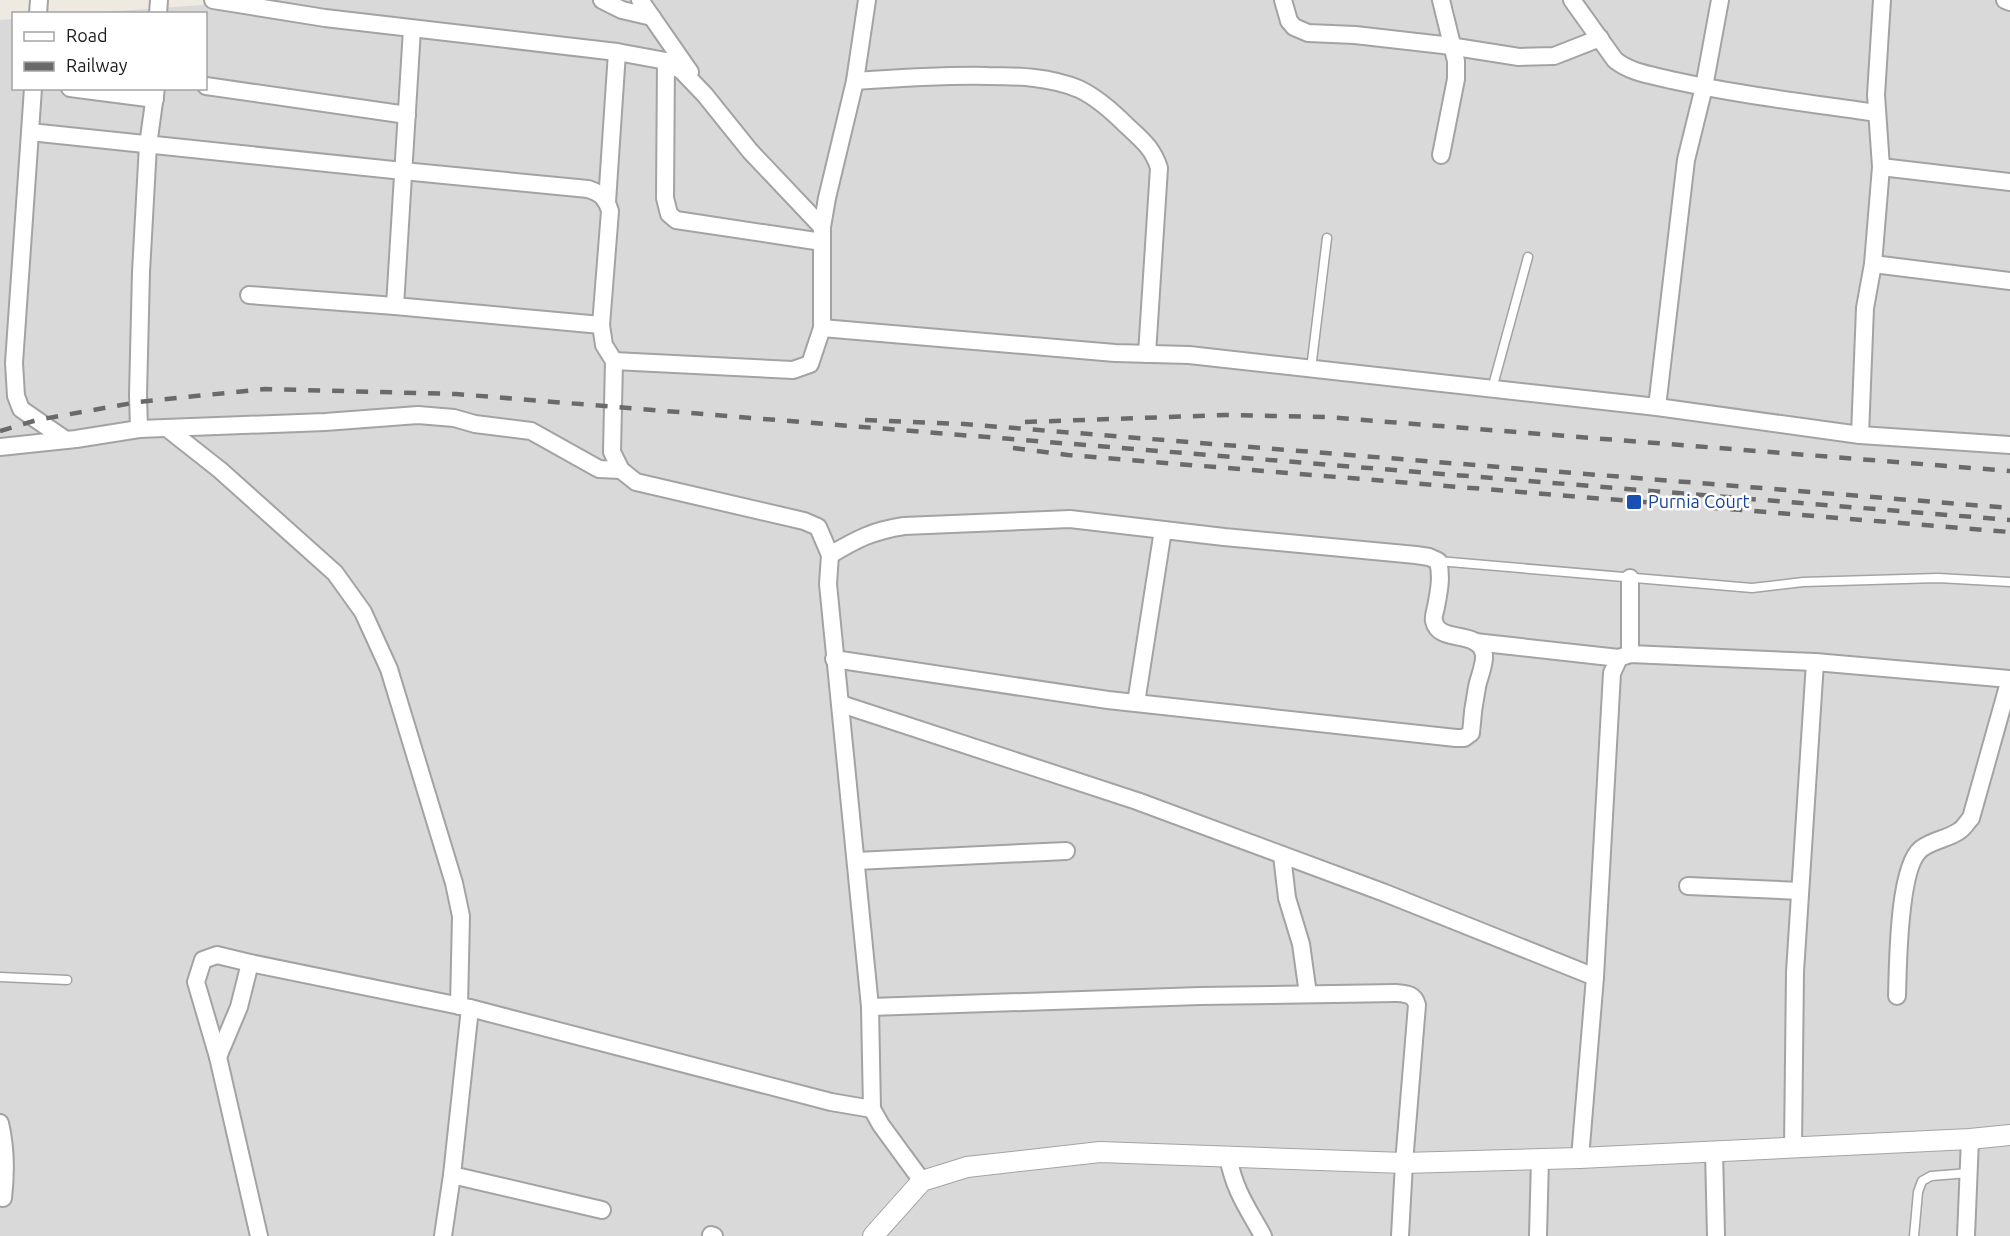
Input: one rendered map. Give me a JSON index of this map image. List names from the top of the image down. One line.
{"places":{"transit":["Purnia Court"]},"legend":["Road","Railway"]}
